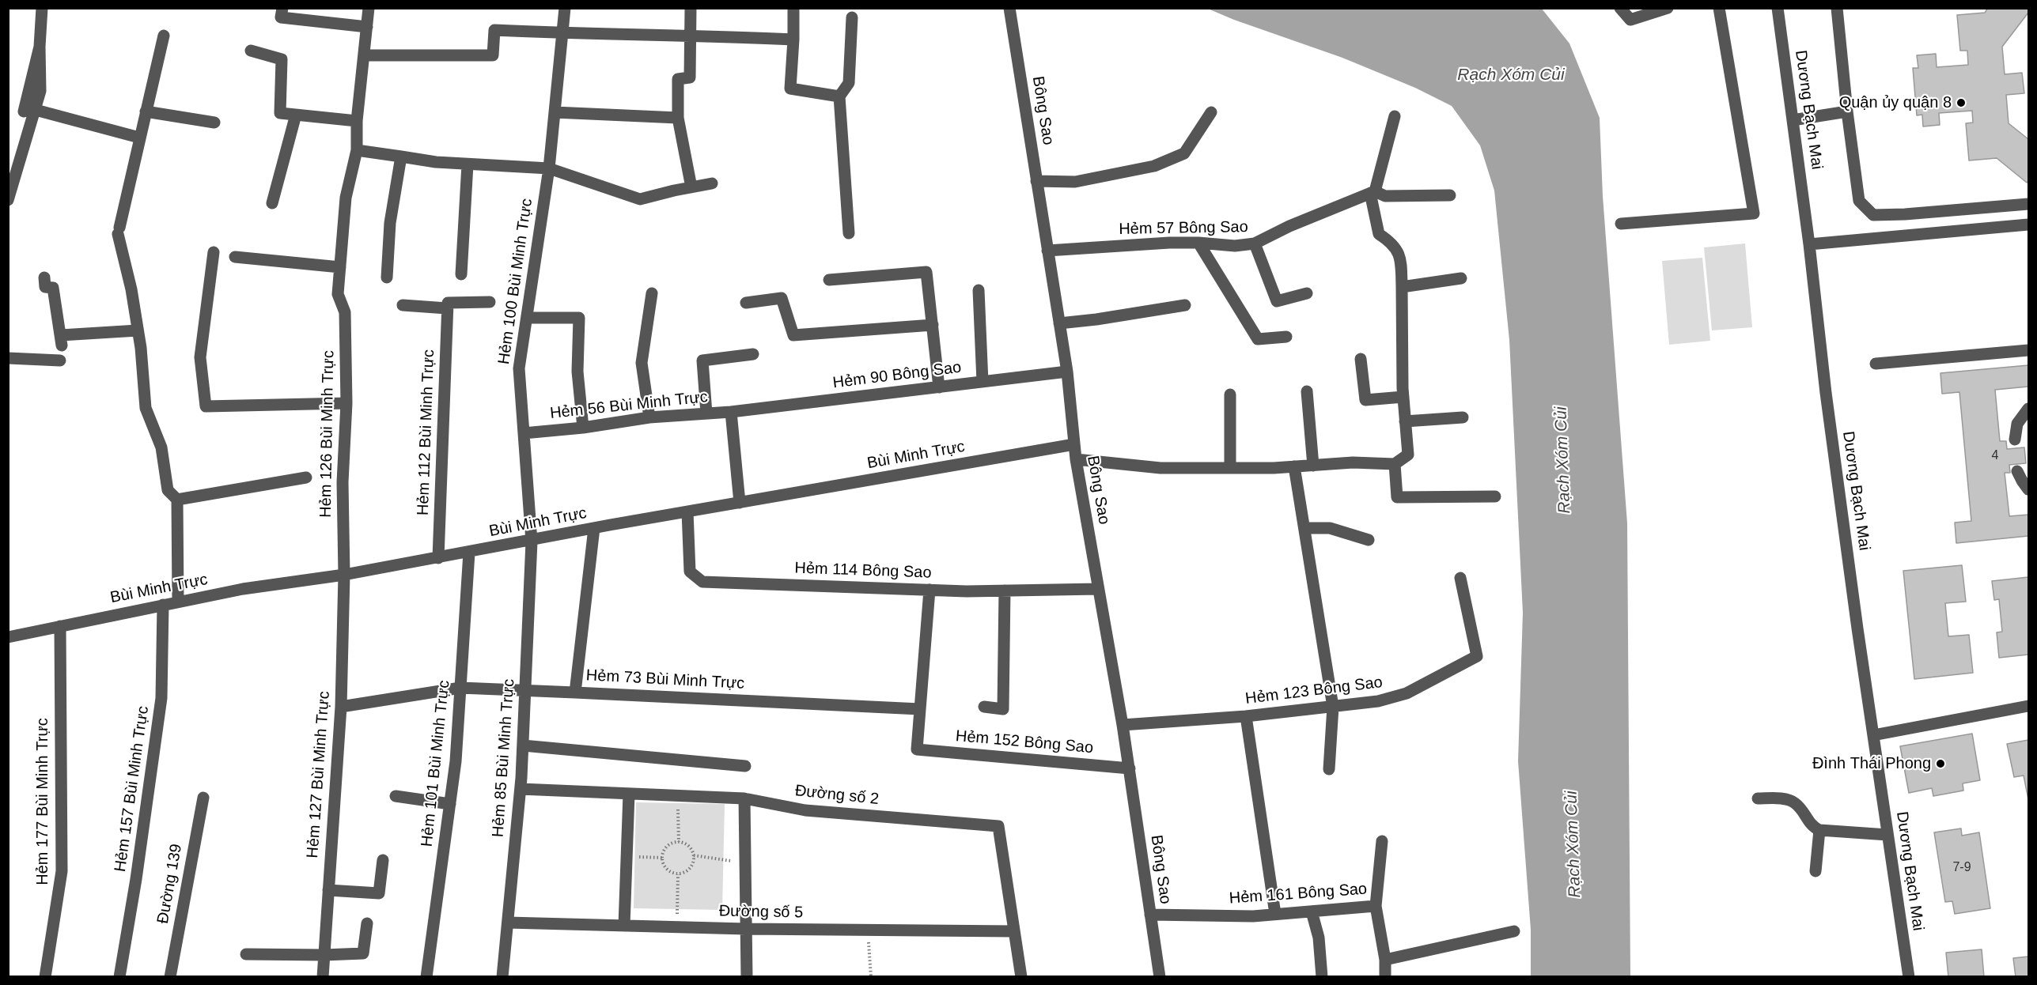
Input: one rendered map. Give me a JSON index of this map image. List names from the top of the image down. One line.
{"streets":{"street":["Dương Bạch Mai","Bông Sao","Hẻm 57 Bông Sao","Hẻm 100 Bùi Minh Trực","Hẻm 90 Bông Sao","Hẻm 56 Bùi Minh Trực","Hẻm 112 Bùi Minh Trực","Hẻm 126 Bùi Minh Trực","Bùi Minh Trực","Hẻm 114 Bông Sao","Hẻm 73 Bùi Minh Trực","Hẻm 123 Bông Sao","Hẻm 152 Bông Sao","Hẻm 85 Bùi Minh Trực","Hẻm 101 Bùi Minh Trực","Hẻm 127 Bùi Minh Trực","Hẻm 157 Bùi Minh Trực","Đường số 2","Hẻm 177 Bùi Minh Trực","Đường 139","Hẻm 161 Bông Sao","Đường số 5"]},"crossings":[["Bông Sao","Hẻm 57 Bông Sao"],["Bông Sao","Hẻm 90 Bông Sao"],["Bông Sao","Bùi Minh Trực"],["Bông Sao","Hẻm 114 Bông Sao"],["Bông Sao","Hẻm 123 Bông Sao"],["Bông Sao","Hẻm 152 Bông Sao"],["Bông Sao","Hẻm 161 Bông Sao"],["Hẻm 100 Bùi Minh Trực","Hẻm 56 Bùi Minh Trực"],["Hẻm 100 Bùi Minh Trực","Bùi Minh Trực"],["Hẻm 100 Bùi Minh Trực","Hẻm 85 Bùi Minh Trực"],["Hẻm 90 Bông Sao","Hẻm 56 Bùi Minh Trực"],["Hẻm 112 Bùi Minh Trực","Bùi Minh Trực"],["Hẻm 126 Bùi Minh Trực","Bùi Minh Trực"],["Hẻm 126 Bùi Minh Trực","Hẻm 127 Bùi Minh Trực"],["Bùi Minh Trực","Hẻm 114 Bông Sao"],["Bùi Minh Trực","Hẻm 73 Bùi Minh Trực"],["Bùi Minh Trực","Hẻm 85 Bùi Minh Trực"],["Bùi Minh Trực","Hẻm 101 Bùi Minh Trực"],["Bùi Minh Trực","Hẻm 127 Bùi Minh Trực"],["Bùi Minh Trực","Hẻm 157 Bùi Minh Trực"],["Bùi Minh Trực","Hẻm 177 Bùi Minh Trực"],["Hẻm 73 Bùi Minh Trực","Hẻm 152 Bông Sao"],["Hẻm 85 Bùi Minh Trực","Đường số 2"],["Hẻm 85 Bùi Minh Trực","Đường số 5"],["Đường số 2","Đường số 5"]],"water":["Rạch Xóm Củi"],"places":["Quận ủy quận 8","Đình Thái Phong"],"house_numbers":["4","7-9"]}
